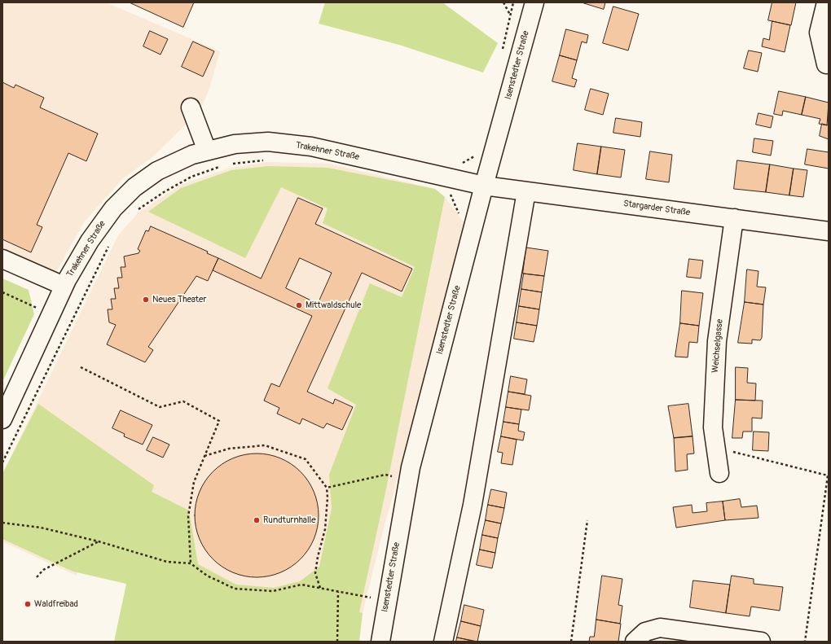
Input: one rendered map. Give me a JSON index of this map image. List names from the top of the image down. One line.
{"streets":{"street":["Isenstedter Straße","Trakehner Straße","Stargarder Straße","Weichselgasse"]},"crossings":[["Isenstedter Straße","Trakehner Straße"],["Isenstedter Straße","Stargarder Straße"],["Trakehner Straße","Stargarder Straße"],["Stargarder Straße","Weichselgasse"]],"places":["Neues Theater","Mittwaldschule","Rundturnhalle","Waldfreibad"]}
